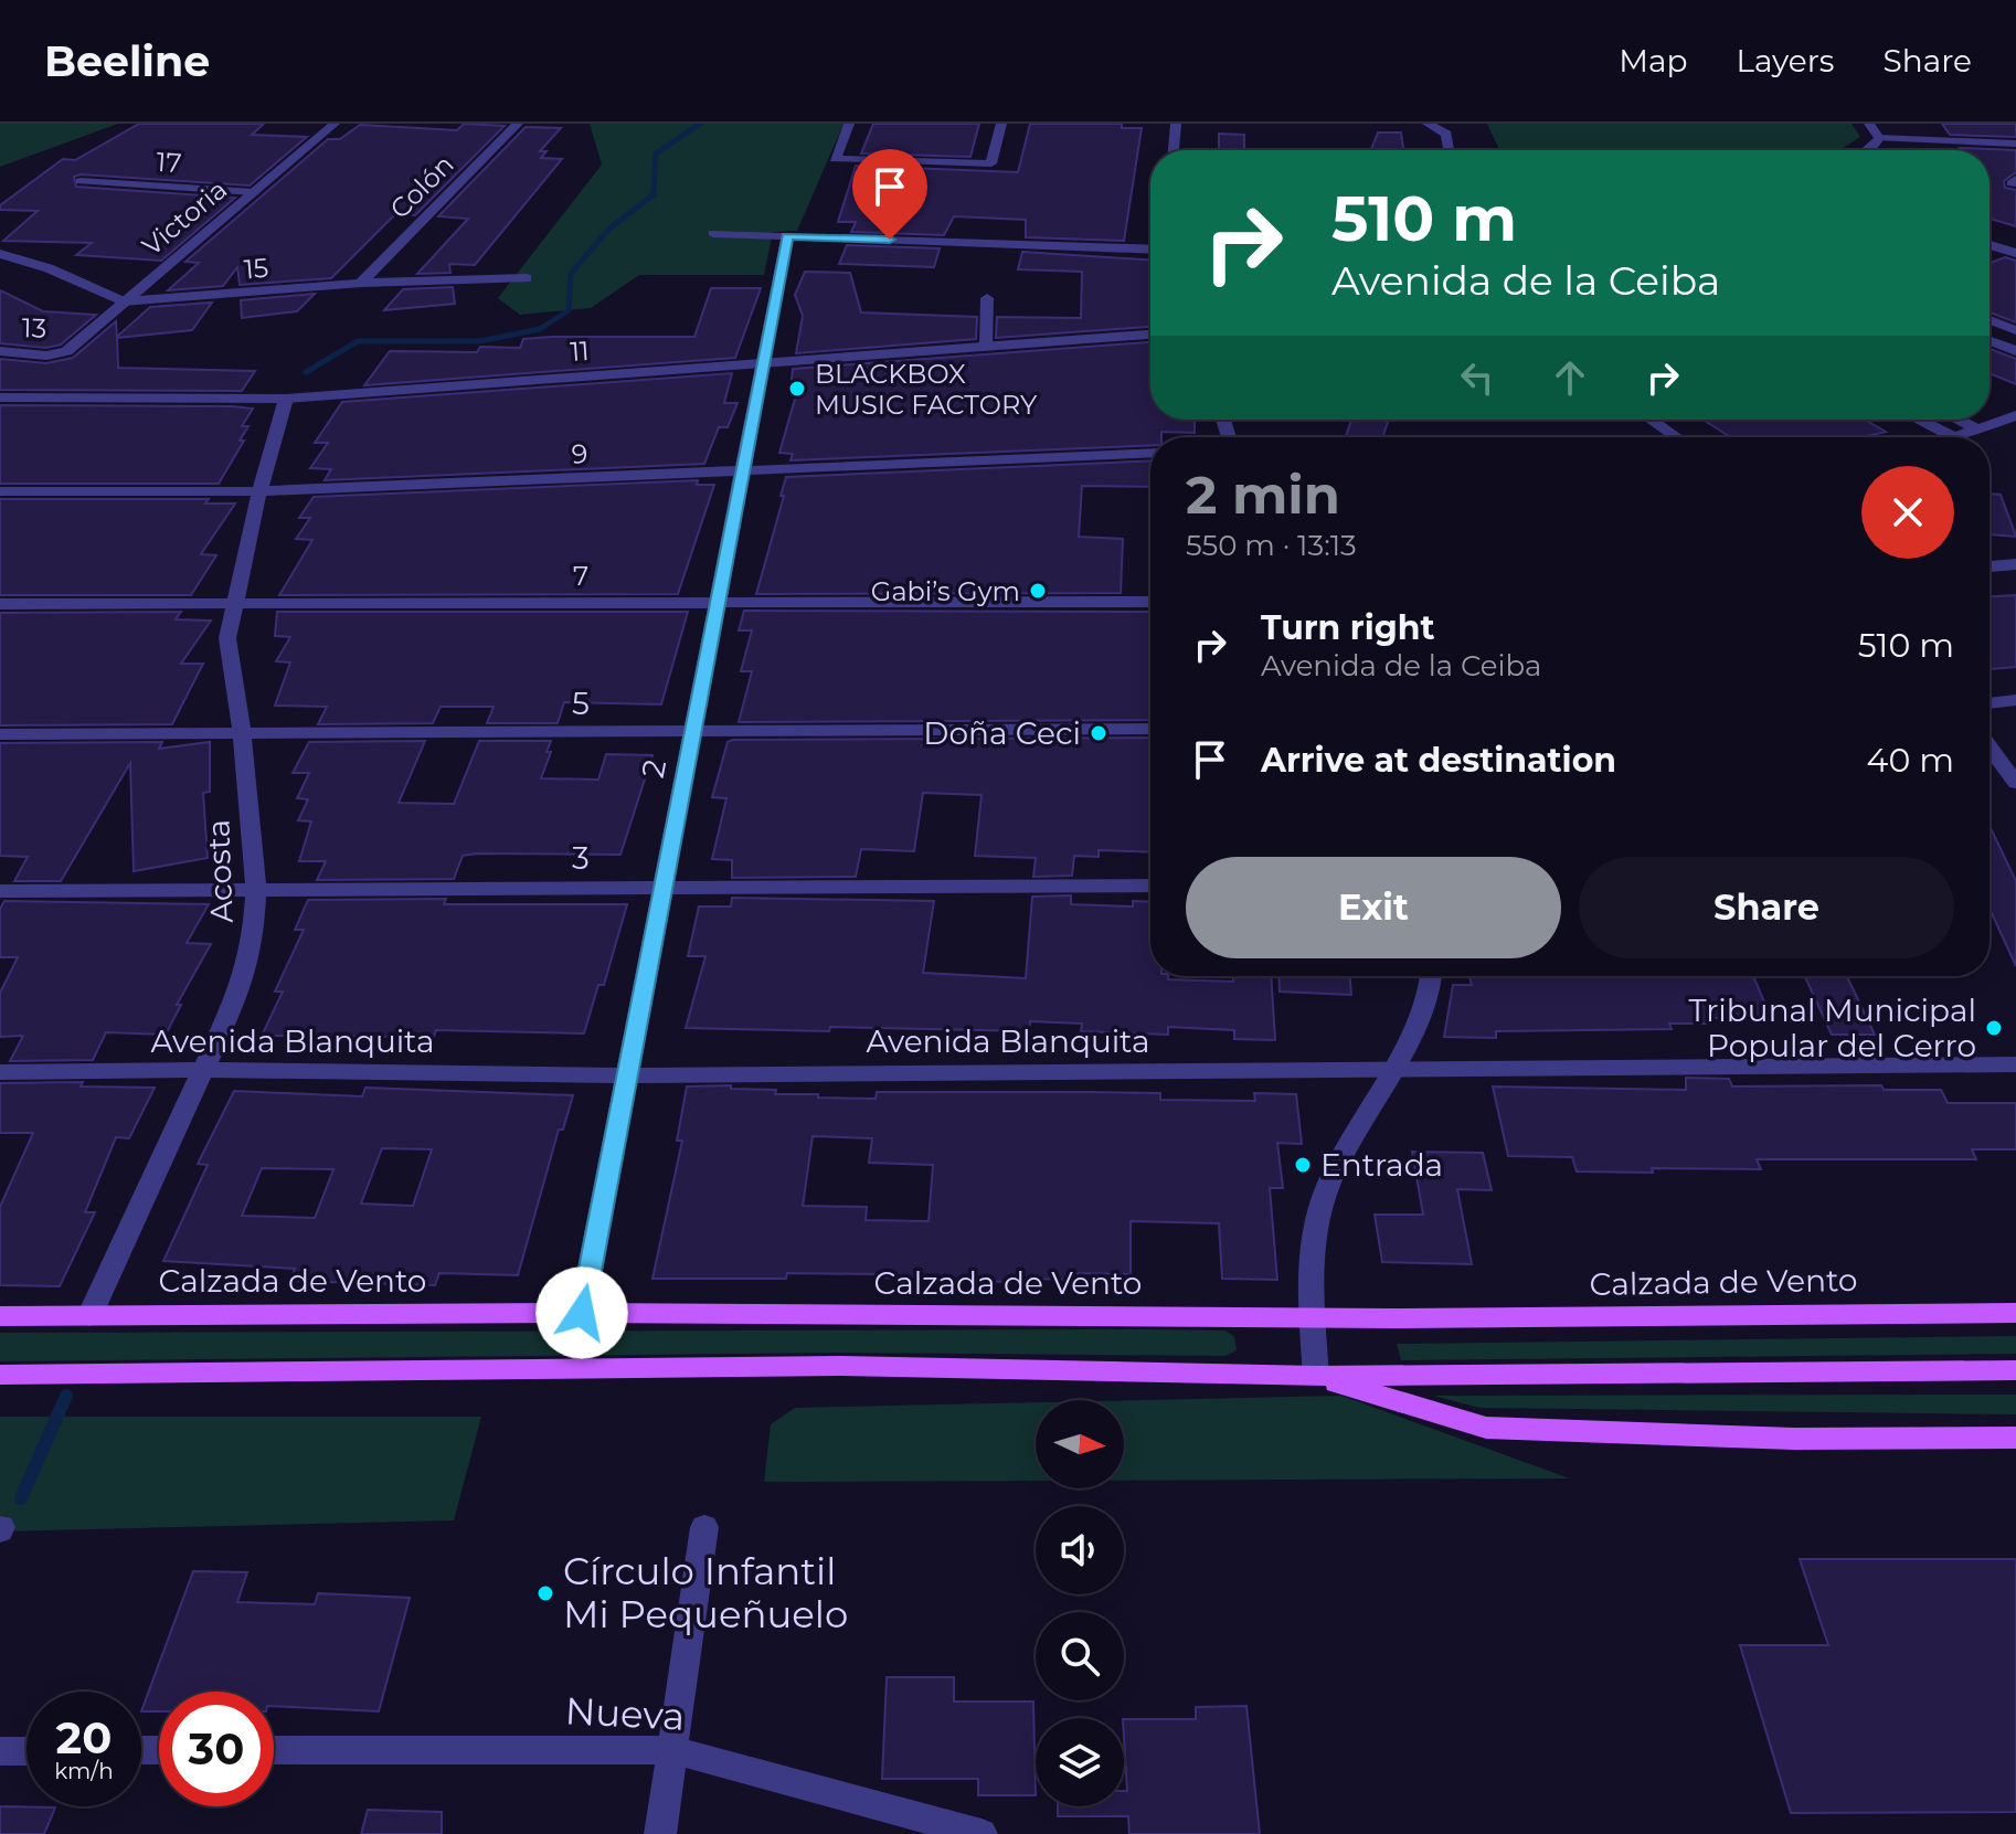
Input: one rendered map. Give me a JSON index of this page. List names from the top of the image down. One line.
{"streets":{"main road":["Calzada de Vento"],"street":["17","Colón","Victoria","15","13","11","9","7","5","2","3","Acosta","Avenida Blanquita","Nueva"]},"crossings":[["17","Victoria"],["Colón","15"],["Victoria","15"],["Victoria","13"],["11","2"],["11","Acosta"],["9","2"],["9","Acosta"],["7","2"],["7","Acosta"],["5","2"],["5","Acosta"],["2","3"],["2","Avenida Blanquita"],["2","Calzada de Vento"],["3","Acosta"],["Acosta","Avenida Blanquita"],["Acosta","Calzada de Vento"]],"places":["BLACKBOX MUSIC FACTORY","Gabi’s Gym","Doña Ceci","Tribunal Municipal Popular del Cerro","Entrada","Círculo Infantil Mi Pequeñuelo"],"north":"right","page":{"header":"Beeline","nav":["Map","Layers","Share"],"turn":["510 m","Avenida de la Ceiba"],"heading":["2 min","550 m · 13:13"],"list":[{"name":"Turn right","note":"Avenida de la Ceiba","value":"510 m"},{"name":"Arrive at destination","value":"40 m"}],"buttons":["Exit","Share"],"speed":"20 km/h","limit":"30"}}
